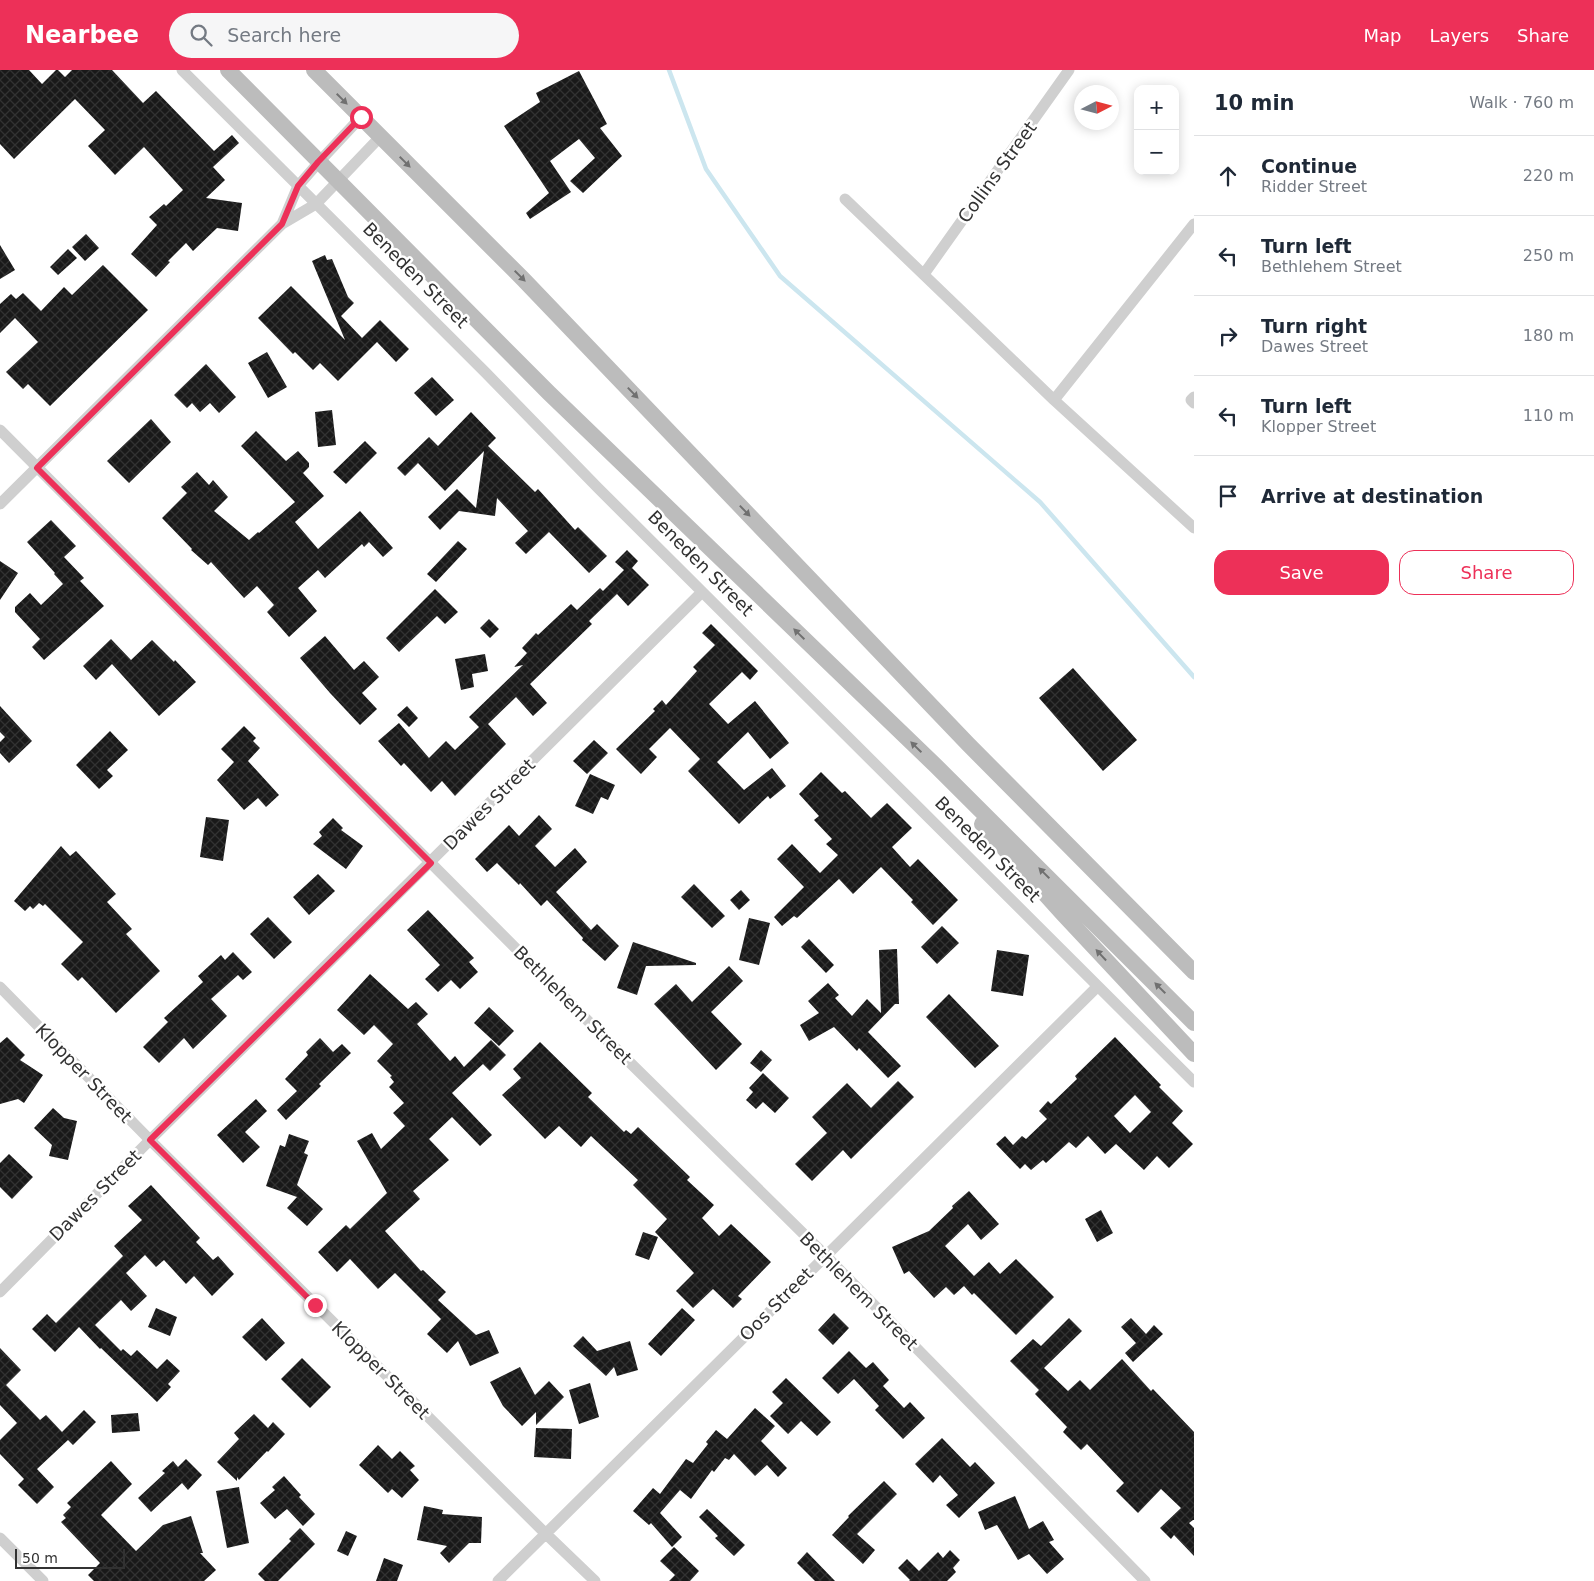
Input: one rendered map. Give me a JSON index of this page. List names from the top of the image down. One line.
{"streets":{"main road":["Beneden Street"],"street":["Collins Street","Dawes Street","Bethlehem Street","Klopper Street","Oos Street"]},"crossings":[["Beneden Street","Dawes Street"],["Beneden Street","Oos Street"],["Dawes Street","Bethlehem Street"],["Dawes Street","Klopper Street"],["Bethlehem Street","Oos Street"],["Klopper Street","Oos Street"]],"scale_bar":"50 m","north":"right","page":{"header":"Nearbee","search":"Search here","nav":["Map","Layers","Share"],"heading":["10 min","Walk · 760 m"],"map_buttons":["+","−"],"list":[["Continue","Ridder Street","220 m"],["Turn left","Bethlehem Street","250 m"],["Turn right","Dawes Street","180 m"],["Turn left","Klopper Street","110 m"],"Arrive at destination"],"buttons":["Save","Share"],"scale":"50 m"}}
